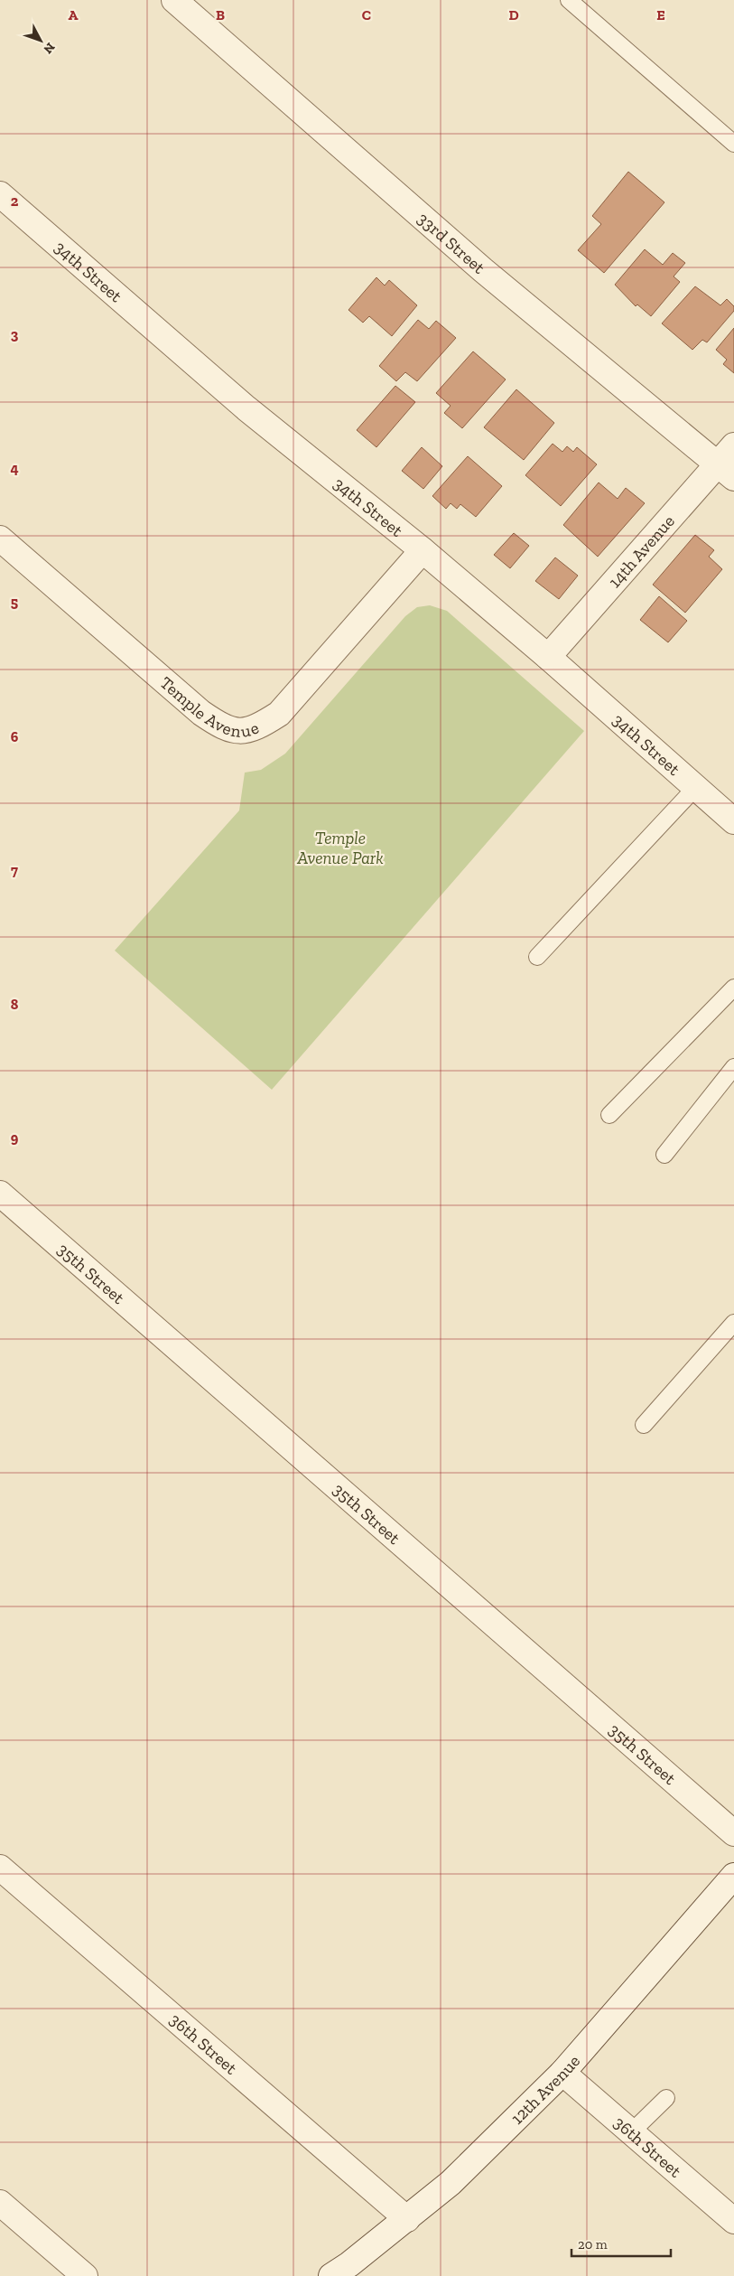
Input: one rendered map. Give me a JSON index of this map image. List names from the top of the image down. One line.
{"streets":{"street":["33rd Street","34th Street","14th Avenue","Temple Avenue","35th Street","36th Street","12th Avenue"]},"crossings":[["33rd Street","14th Avenue"],["34th Street","14th Avenue"],["34th Street","Temple Avenue"],["36th Street","12th Avenue"]],"parks":["Temple Avenue Park"],"scale_bar":"20 m","north":"bottom right","grid":{"columns":["A","B","C","D","E"],"rows":["2","3","4","5","6","7","8","9"]}}
